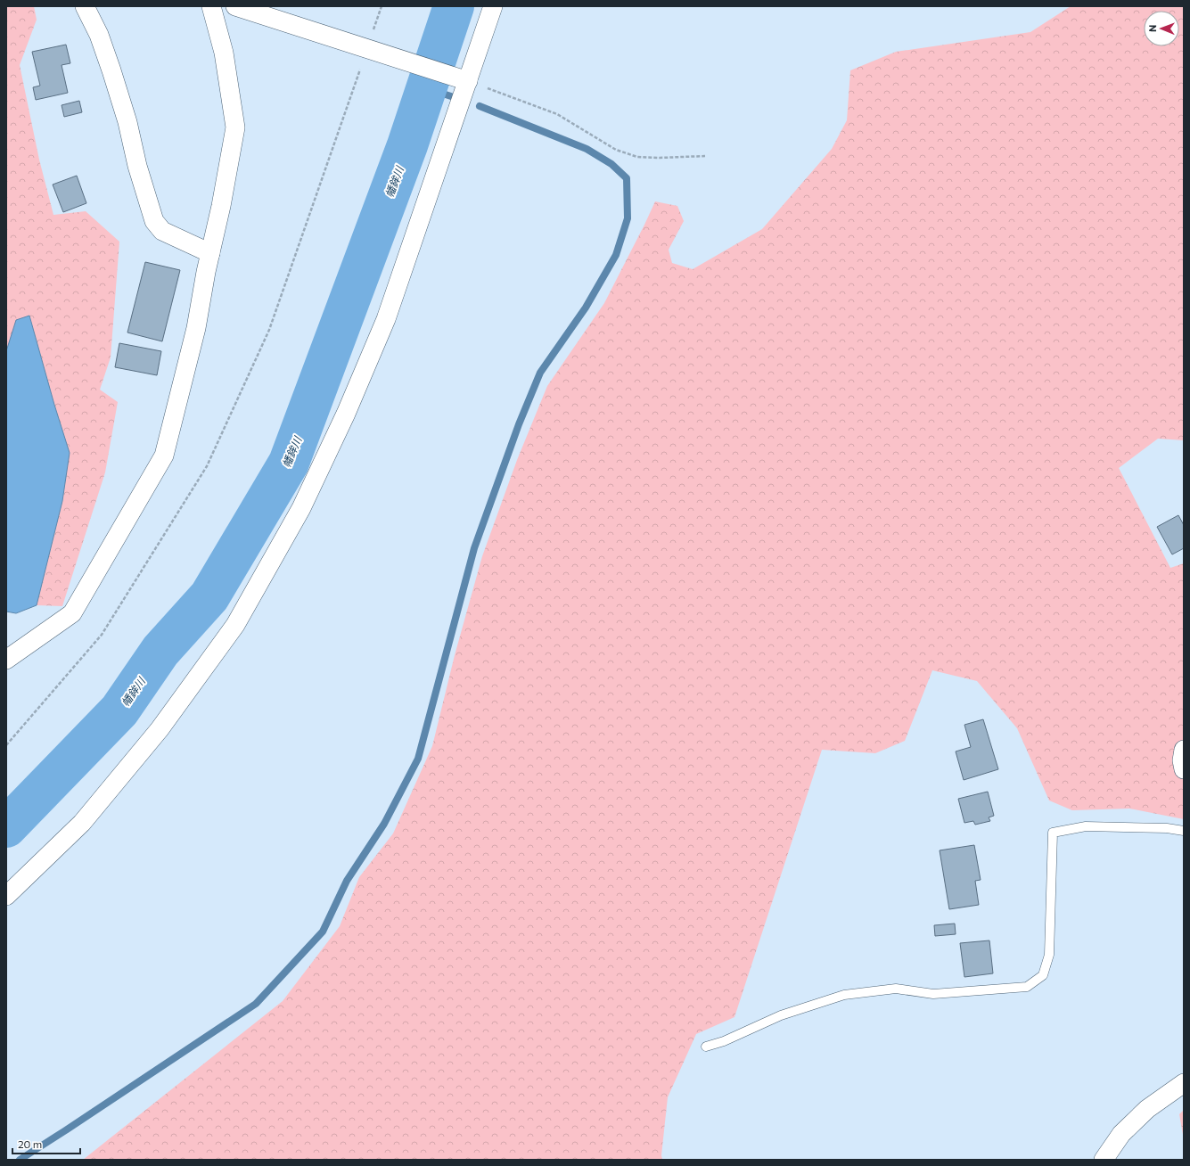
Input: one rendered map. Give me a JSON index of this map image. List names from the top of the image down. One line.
{"water":["幡鉾川"],"scale_bar":"20 m","north":"left"}
